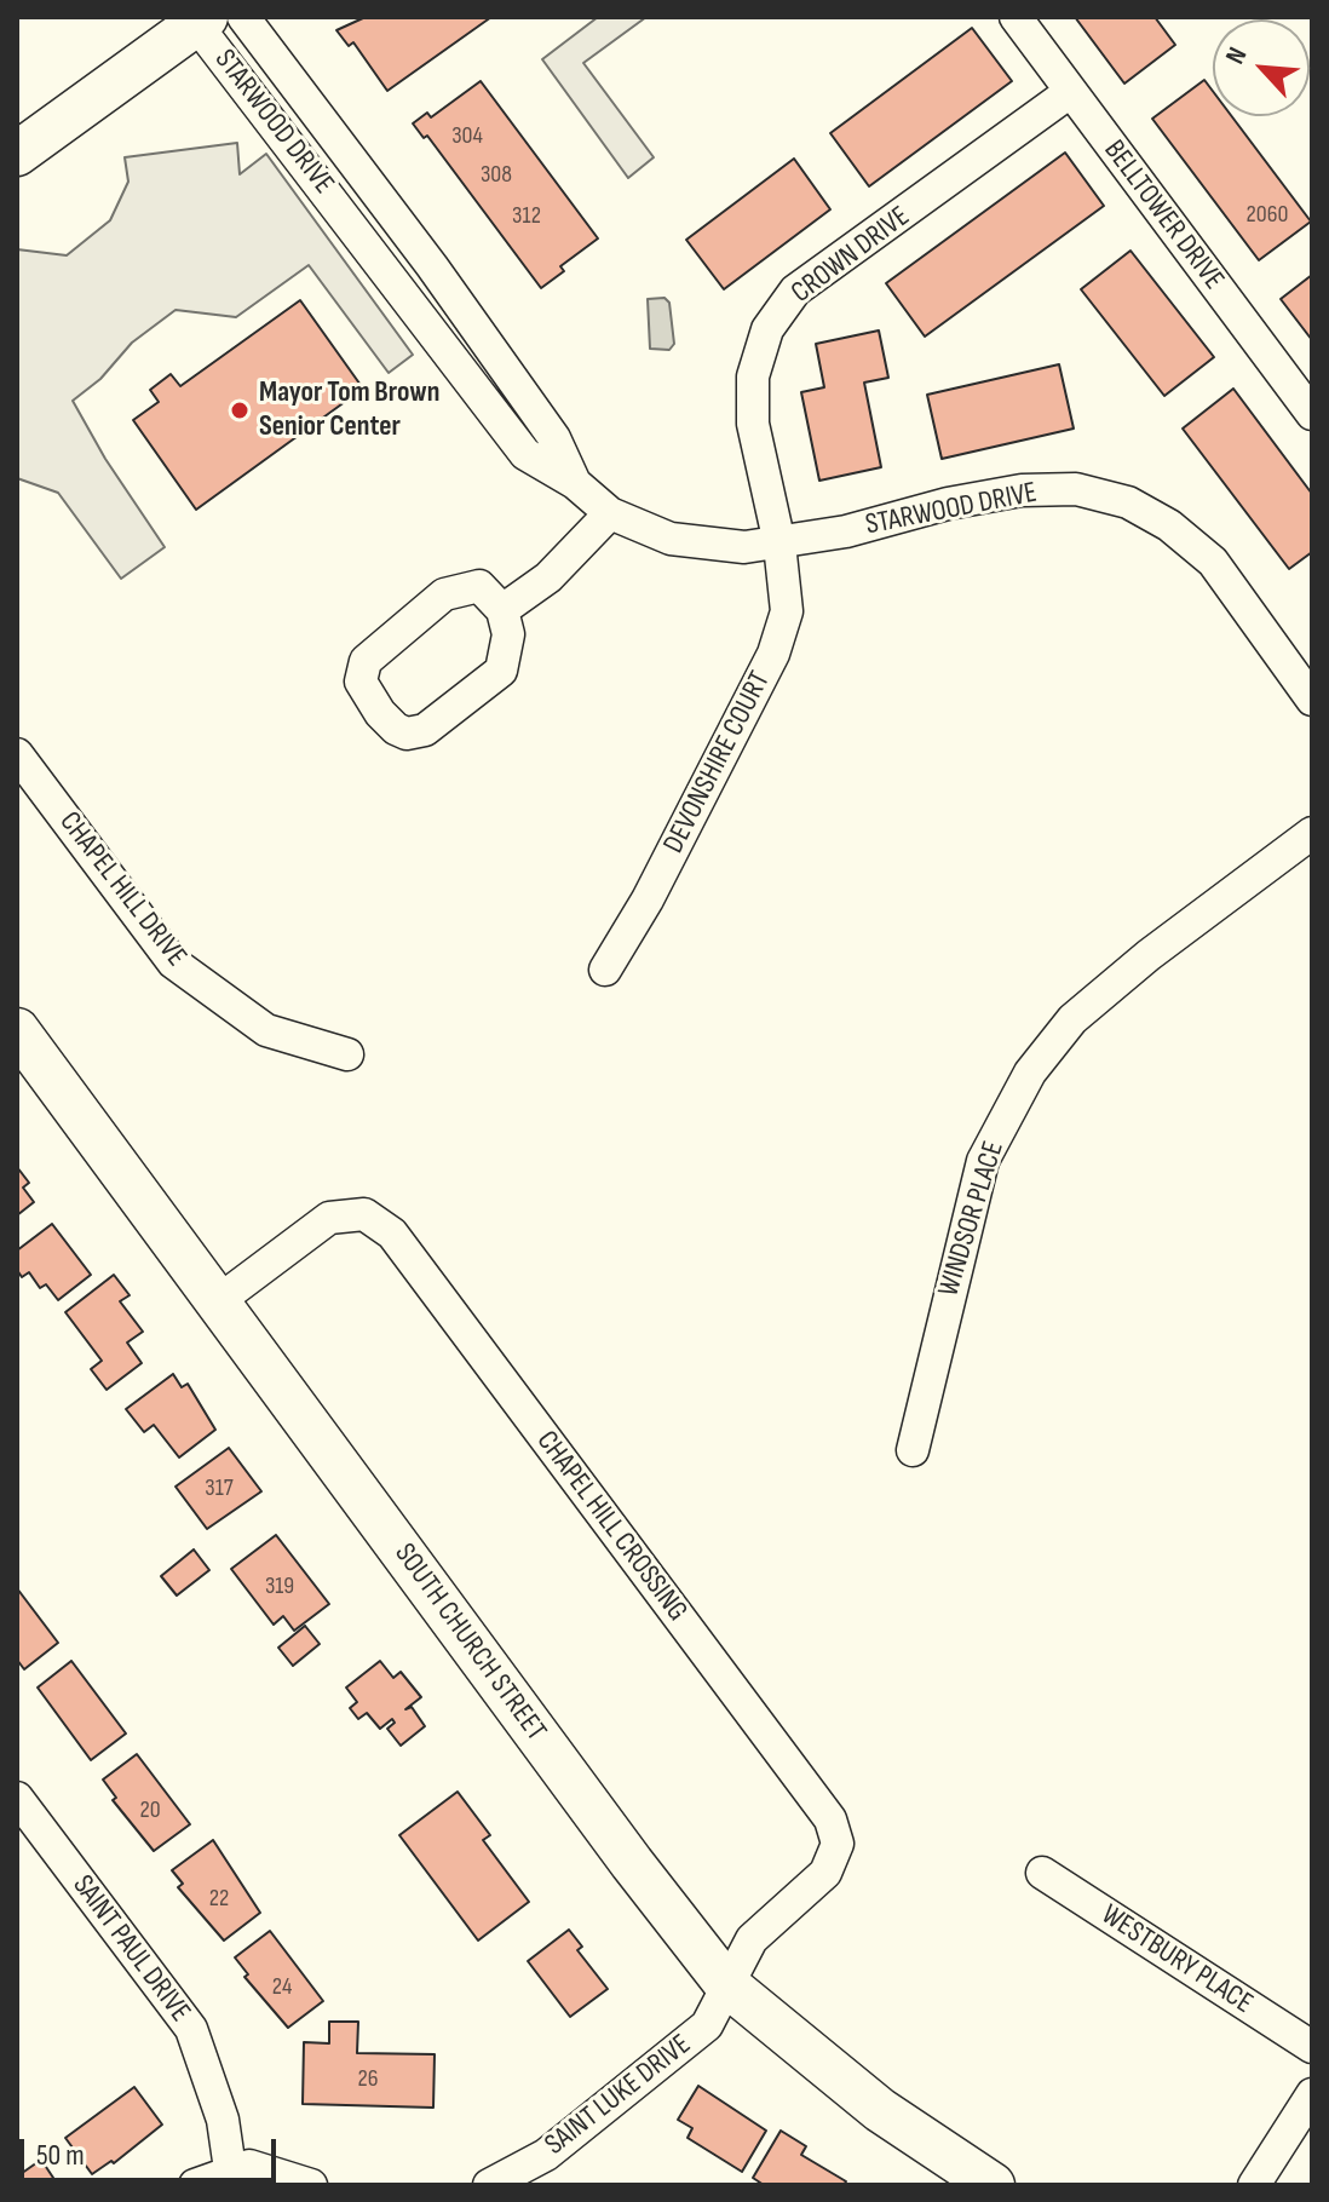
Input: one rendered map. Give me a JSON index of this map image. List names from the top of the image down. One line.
{"streets":{"street":["STARWOOD DRIVE","BELLTOWER DRIVE","CROWN DRIVE","DEVONSHIRE COURT","CHAPEL HILL DRIVE","WINDSOR PLACE","CHAPEL HILL CROSSING","SOUTH CHURCH STREET","SAINT PAUL DRIVE","WESTBURY PLACE","SAINT LUKE DRIVE"]},"crossings":[["STARWOOD DRIVE","CROWN DRIVE"],["STARWOOD DRIVE","DEVONSHIRE COURT"],["BELLTOWER DRIVE","CROWN DRIVE"],["CROWN DRIVE","DEVONSHIRE COURT"],["CHAPEL HILL CROSSING","SOUTH CHURCH STREET"],["CHAPEL HILL CROSSING","SAINT LUKE DRIVE"],["SOUTH CHURCH STREET","SAINT LUKE DRIVE"]],"places":["Mayor Tom Brown Senior Center"],"house_numbers":["304","308","2060","312","317","319","20","22","24","26"],"scale_bar":"50 m","north":"top left"}
